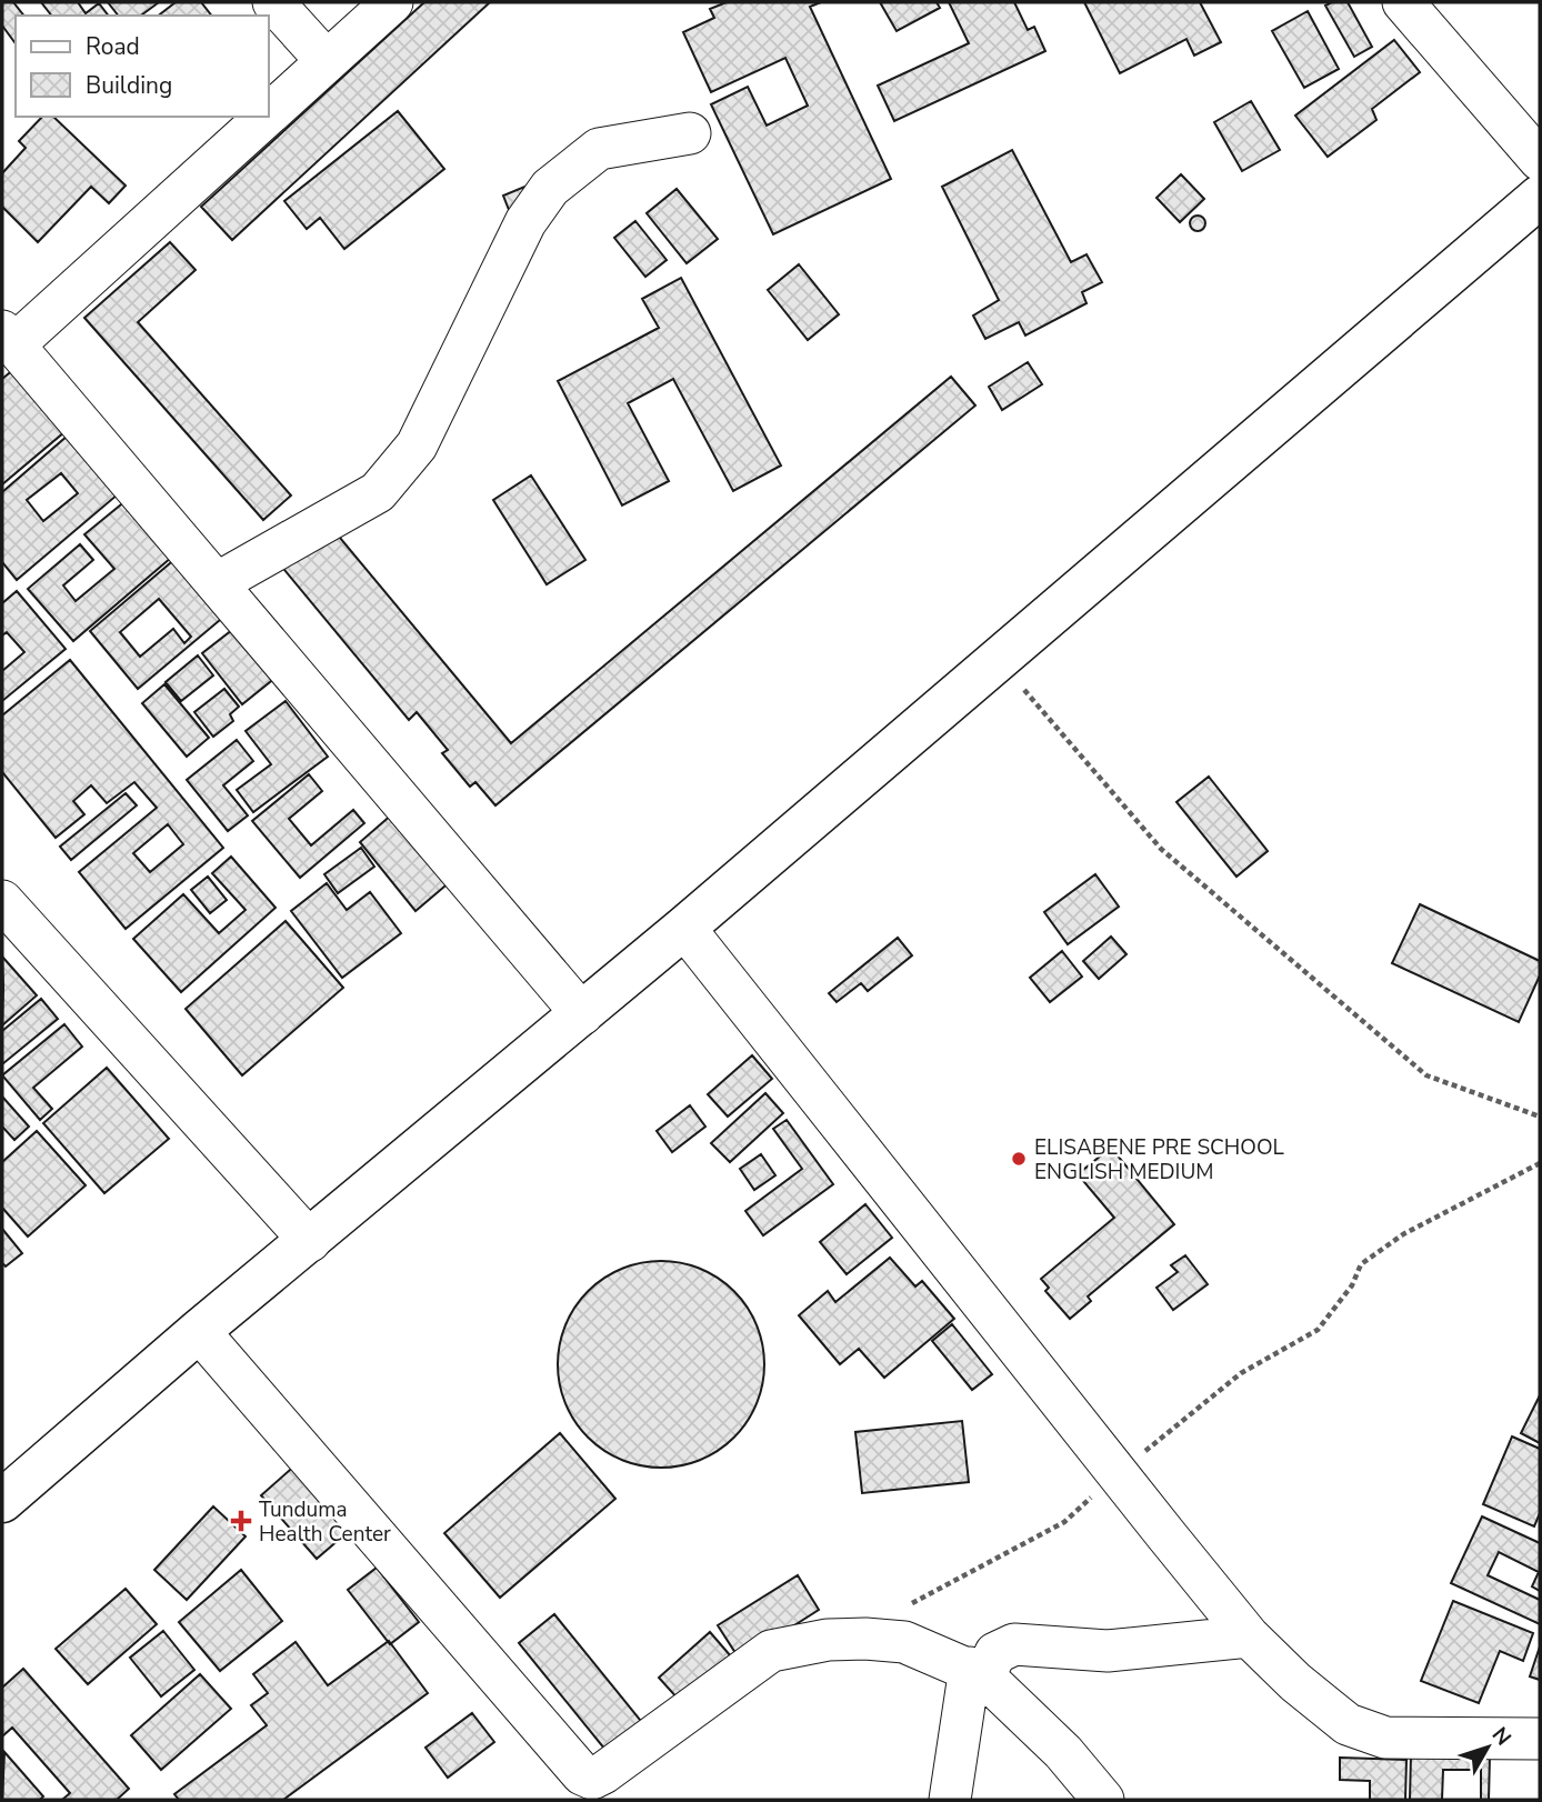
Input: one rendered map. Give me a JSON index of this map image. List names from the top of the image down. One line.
{"places":{"other":["ELISABENE PRE SCHOOL ENGLISH MEDIUM"],"health":["Tunduma Health Center"]},"legend":["Road","Building"],"north":"top right"}
